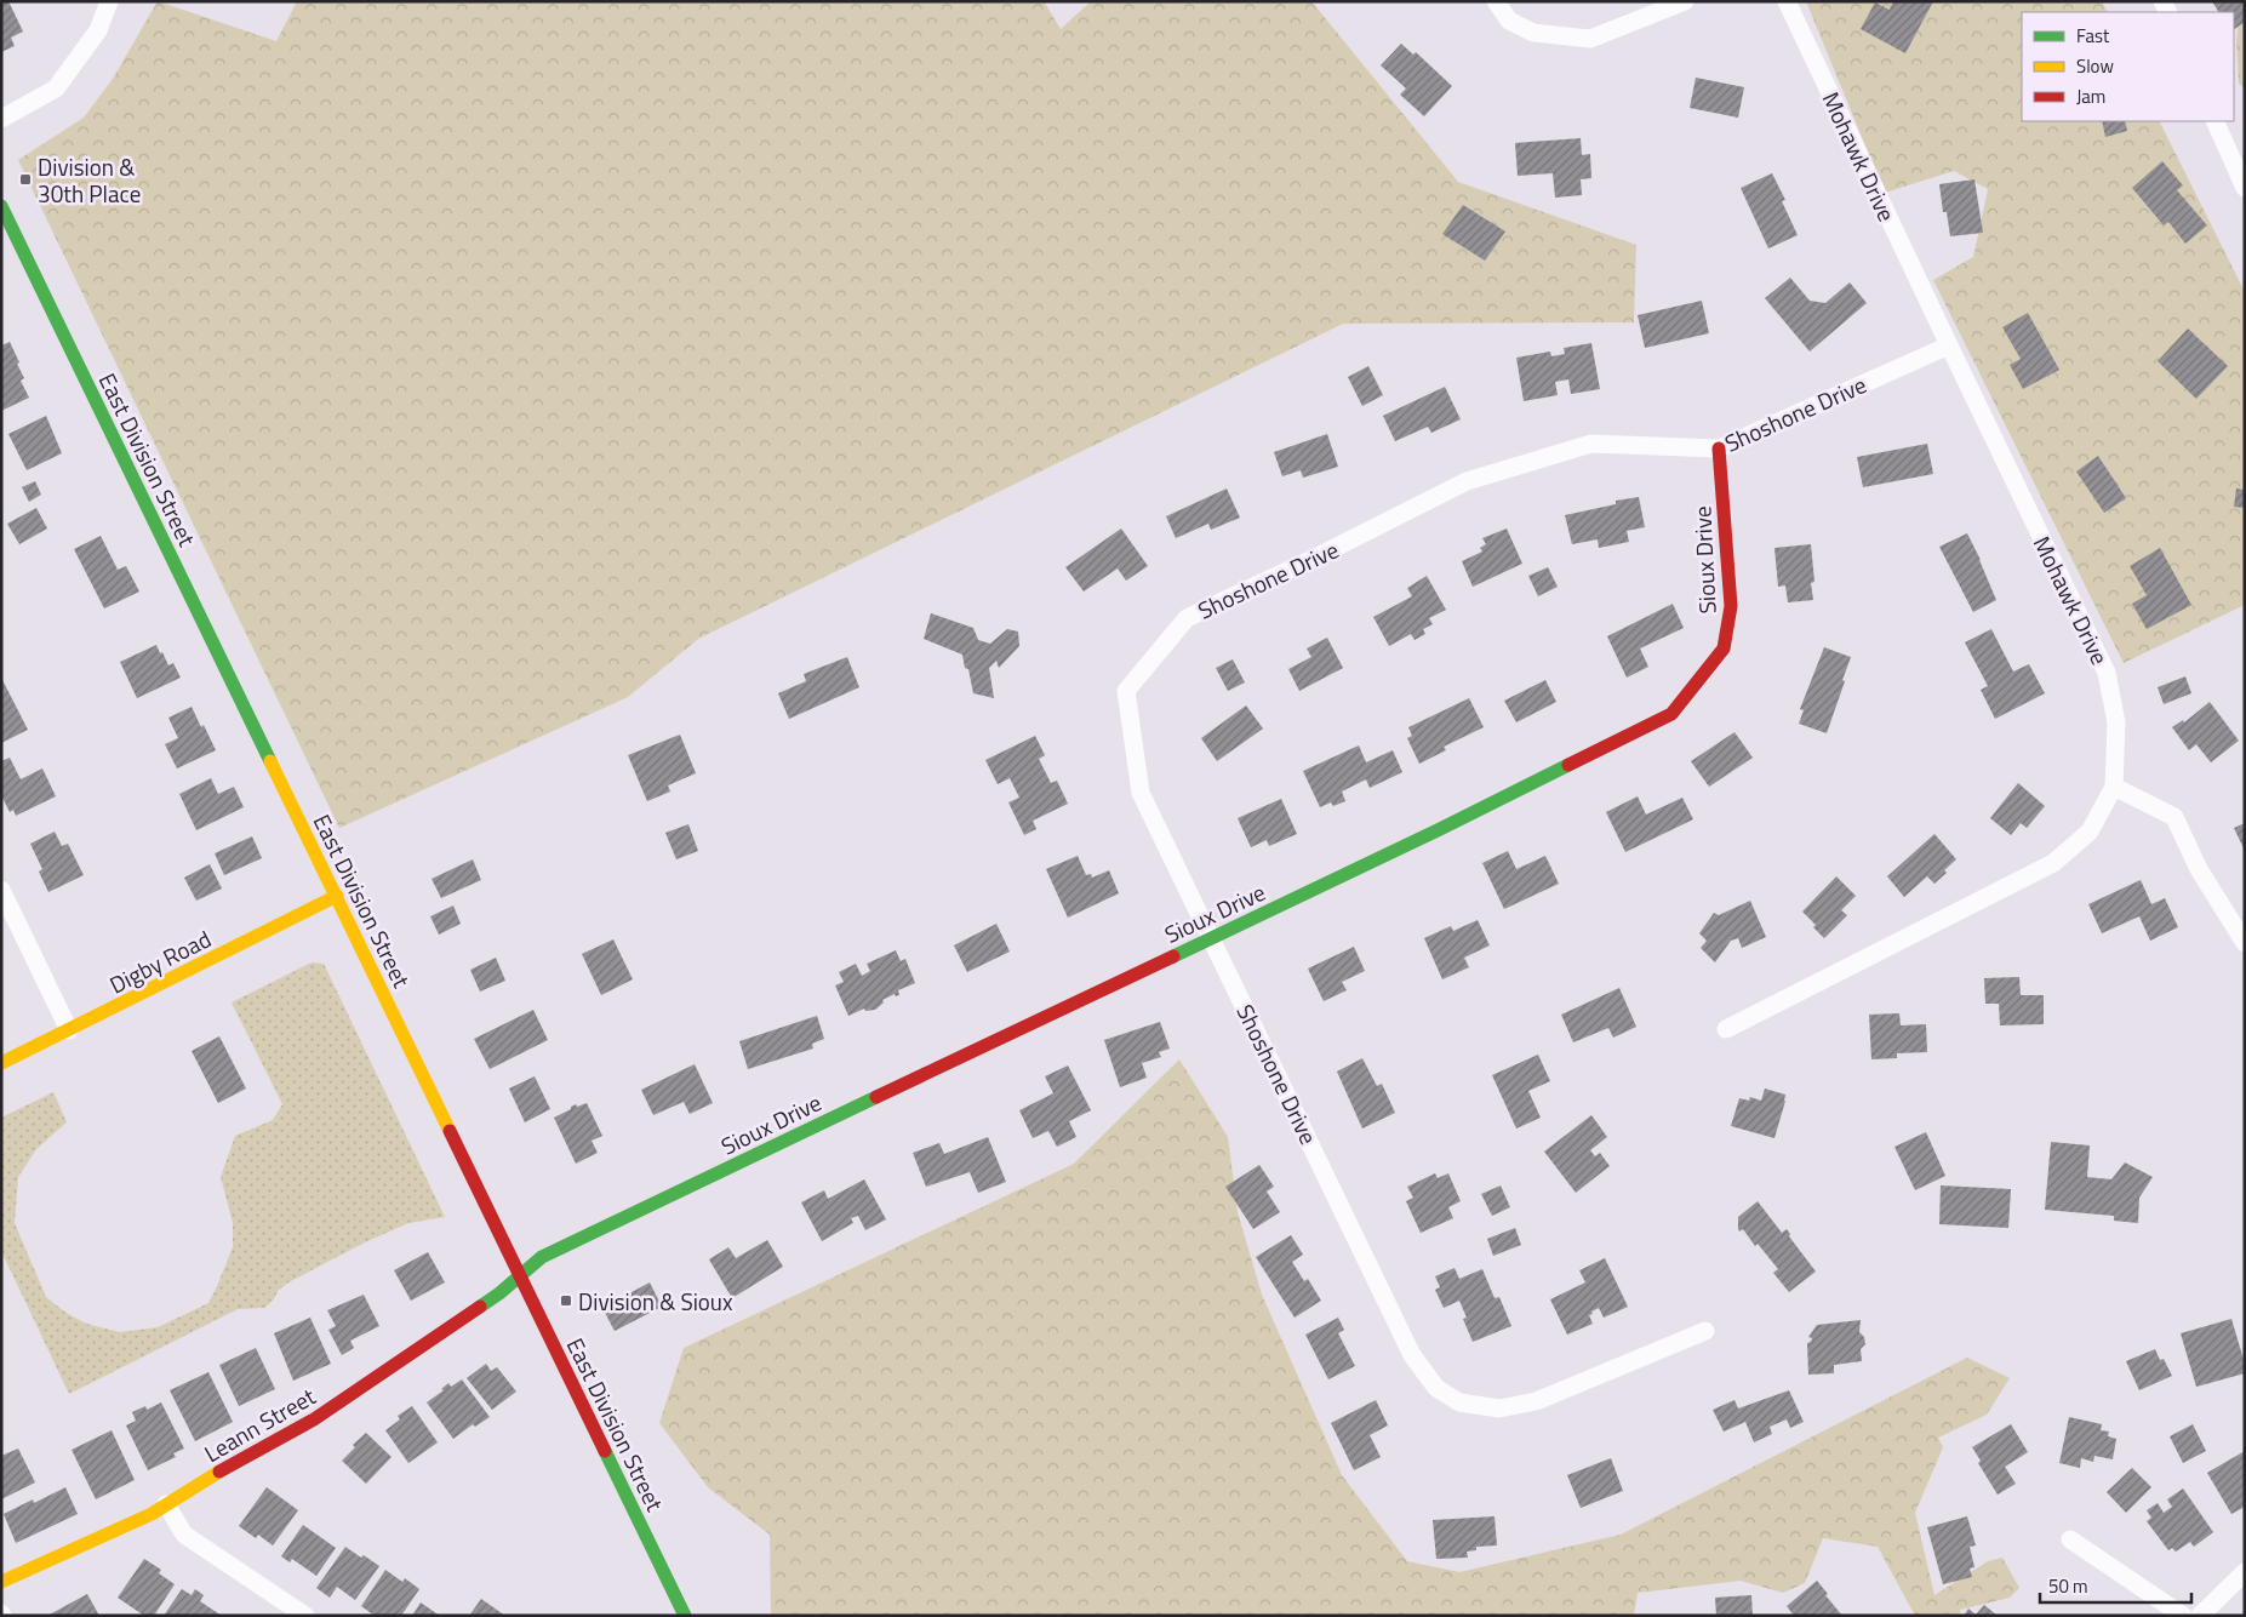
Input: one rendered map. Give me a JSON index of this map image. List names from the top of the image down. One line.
{"streets":{"street":["Mohawk Drive","Shoshone Drive","East Division Street","Sioux Drive","Digby Road","Leann Street"]},"crossings":[["Mohawk Drive","Shoshone Drive"],["Shoshone Drive","Sioux Drive"],["East Division Street","Sioux Drive"],["East Division Street","Digby Road"],["East Division Street","Leann Street"],["Sioux Drive","Leann Street"]],"places":{"transit":["Division & 30th Place","Division & Sioux"]},"legend":["Fast","Slow","Jam"],"scale_bar":"50 m"}
